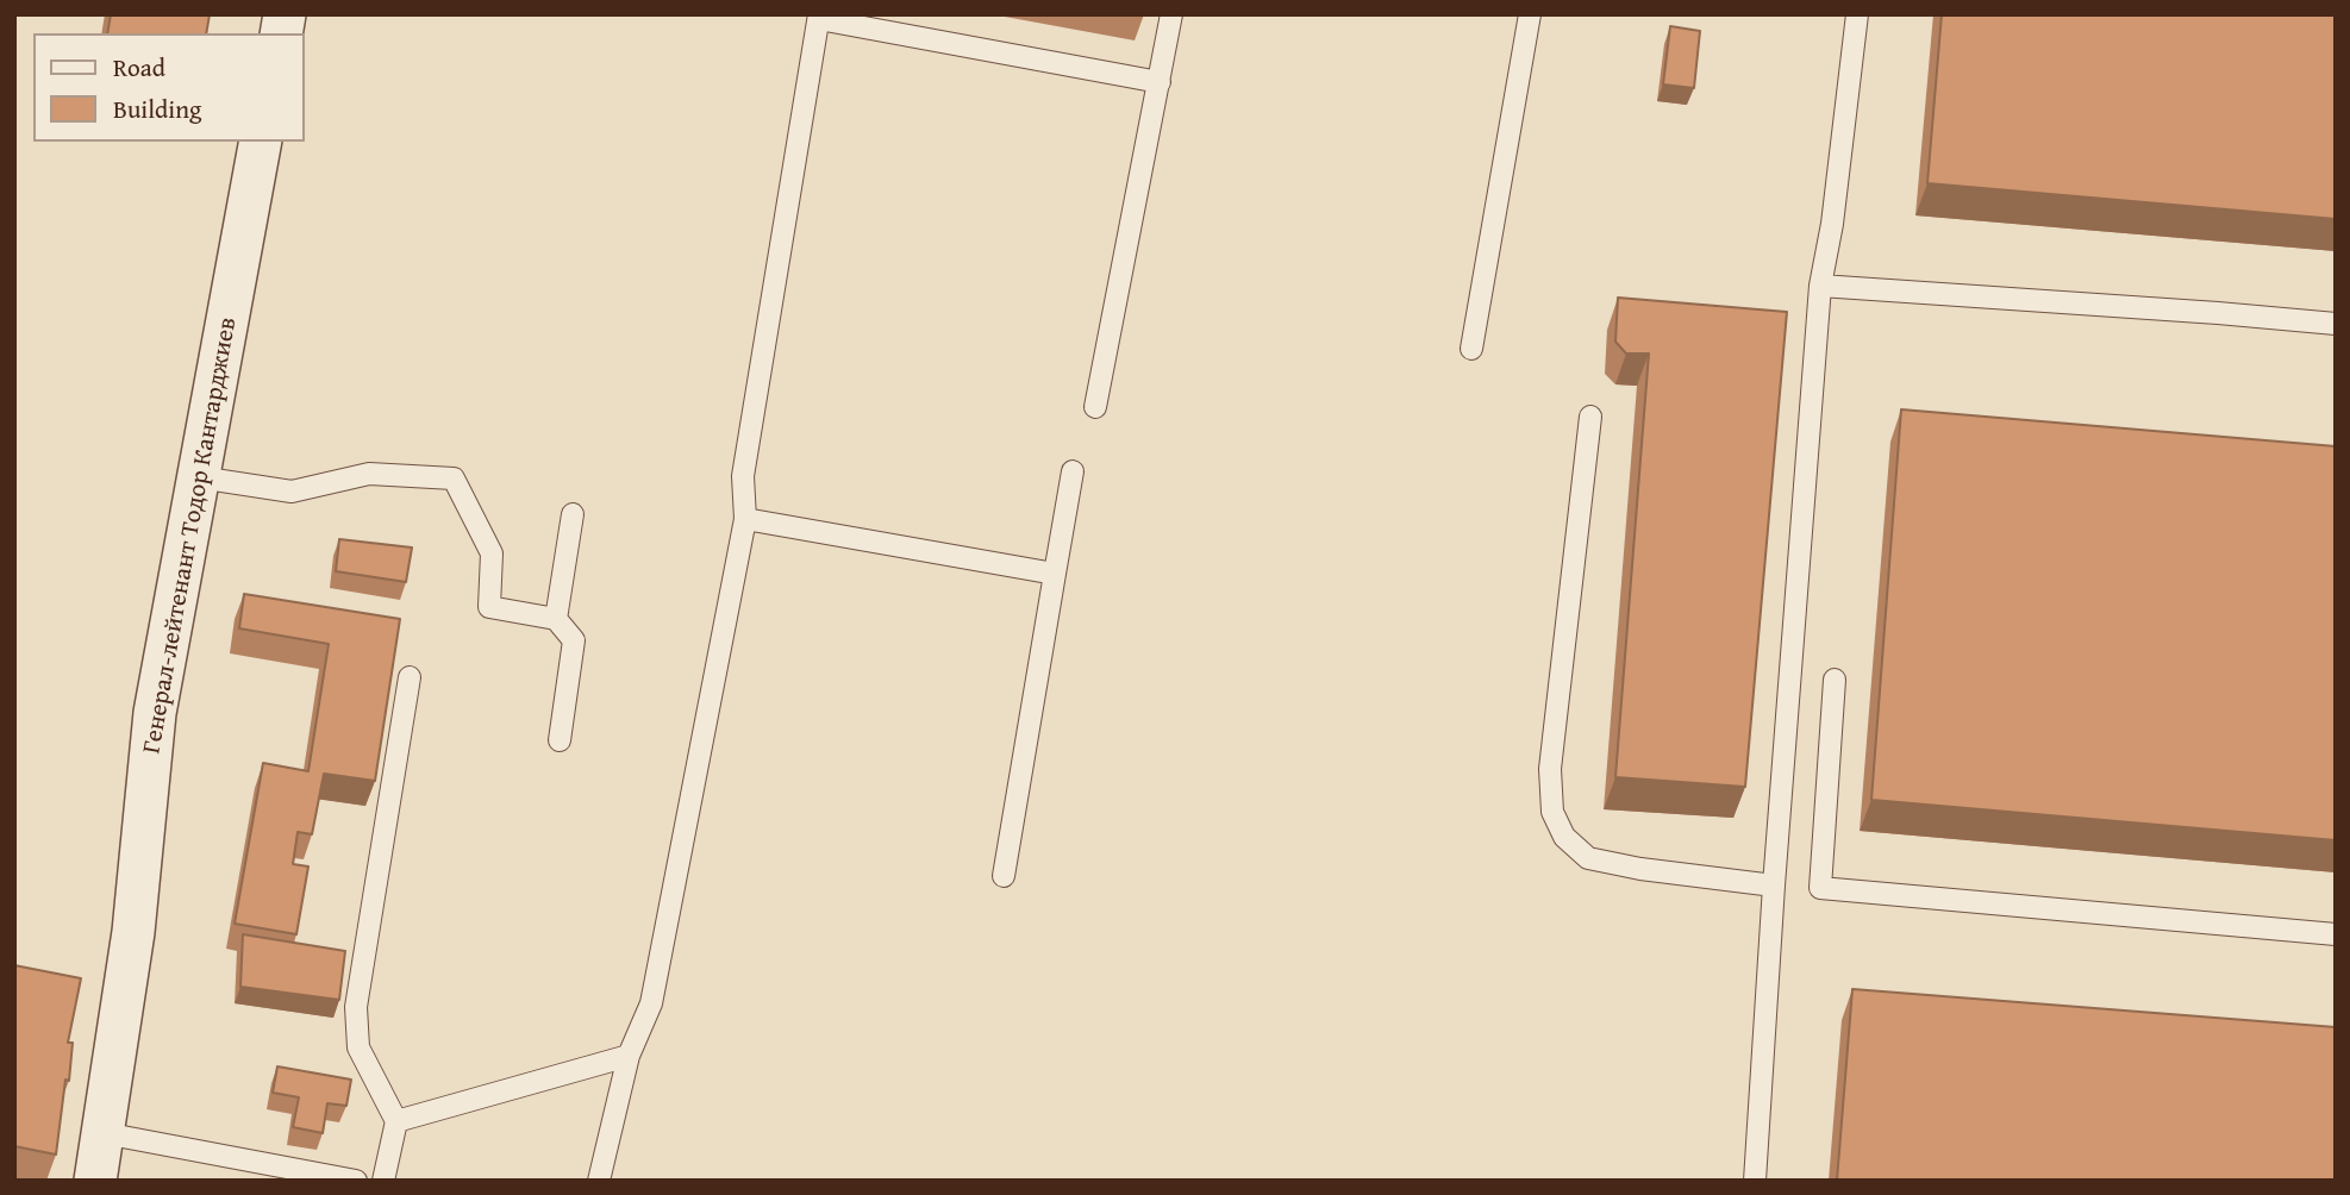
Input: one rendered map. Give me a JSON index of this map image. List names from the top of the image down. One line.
{"streets":{"street":["Генерал-лейтенант Тодор Кантарджиев"]},"legend":["Road","Building"]}
